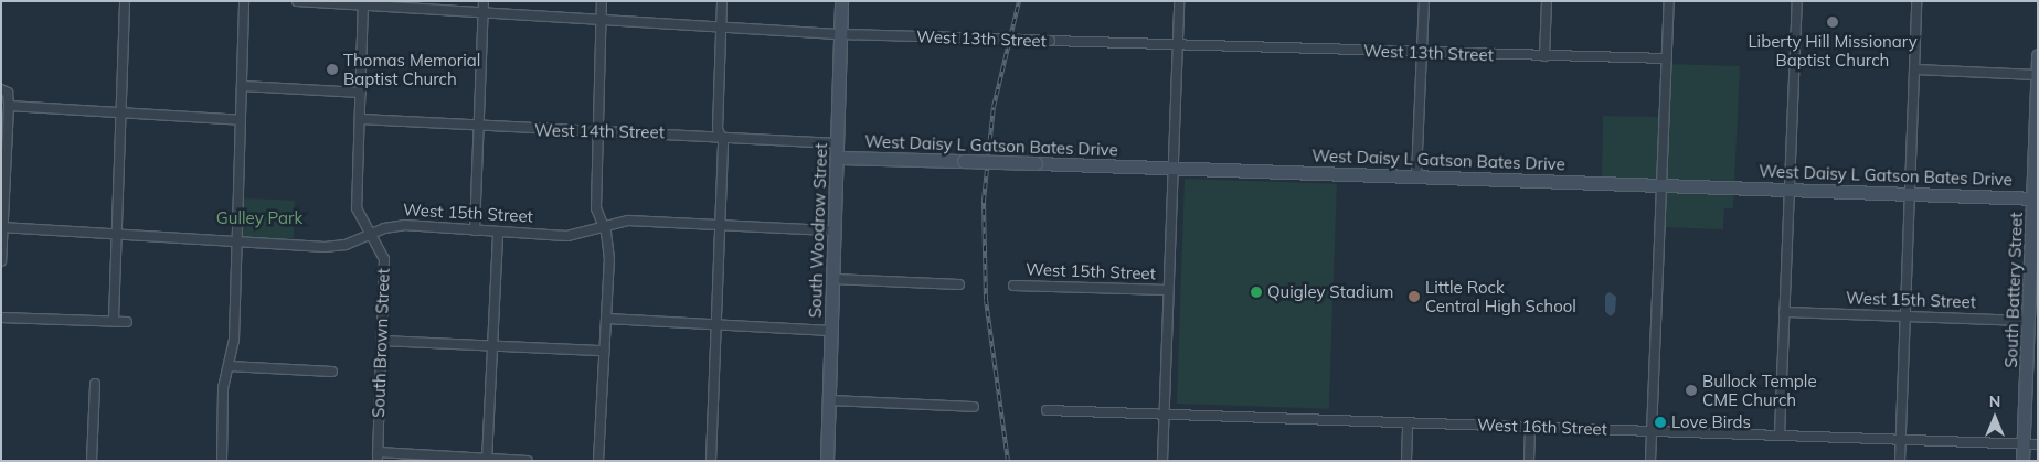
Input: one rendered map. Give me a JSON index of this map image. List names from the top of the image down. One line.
{"streets":{"street":["West 13th Street","West 14th Street","West Daisy L Gatson Bates Drive","West 15th Street","South Woodrow Street","South Battery Street","South Brown Street","West 16th Street"]},"crossings":[["West 13th Street","South Woodrow Street"],["West 13th Street","South Brown Street"],["West 14th Street","South Woodrow Street"],["West 14th Street","South Brown Street"],["West Daisy L Gatson Bates Drive","South Woodrow Street"],["West Daisy L Gatson Bates Drive","South Battery Street"],["West 15th Street","South Woodrow Street"],["West 15th Street","South Battery Street"],["West 15th Street","South Brown Street"],["South Battery Street","West 16th Street"]],"parks":["Gulley Park"],"places":["Liberty Hill Missionary Baptist Church","Thomas Memorial Baptist Church","Quigley Stadium","Little Rock Central High School","Bullock Temple CME Church","Love Birds"],"north":"top"}
